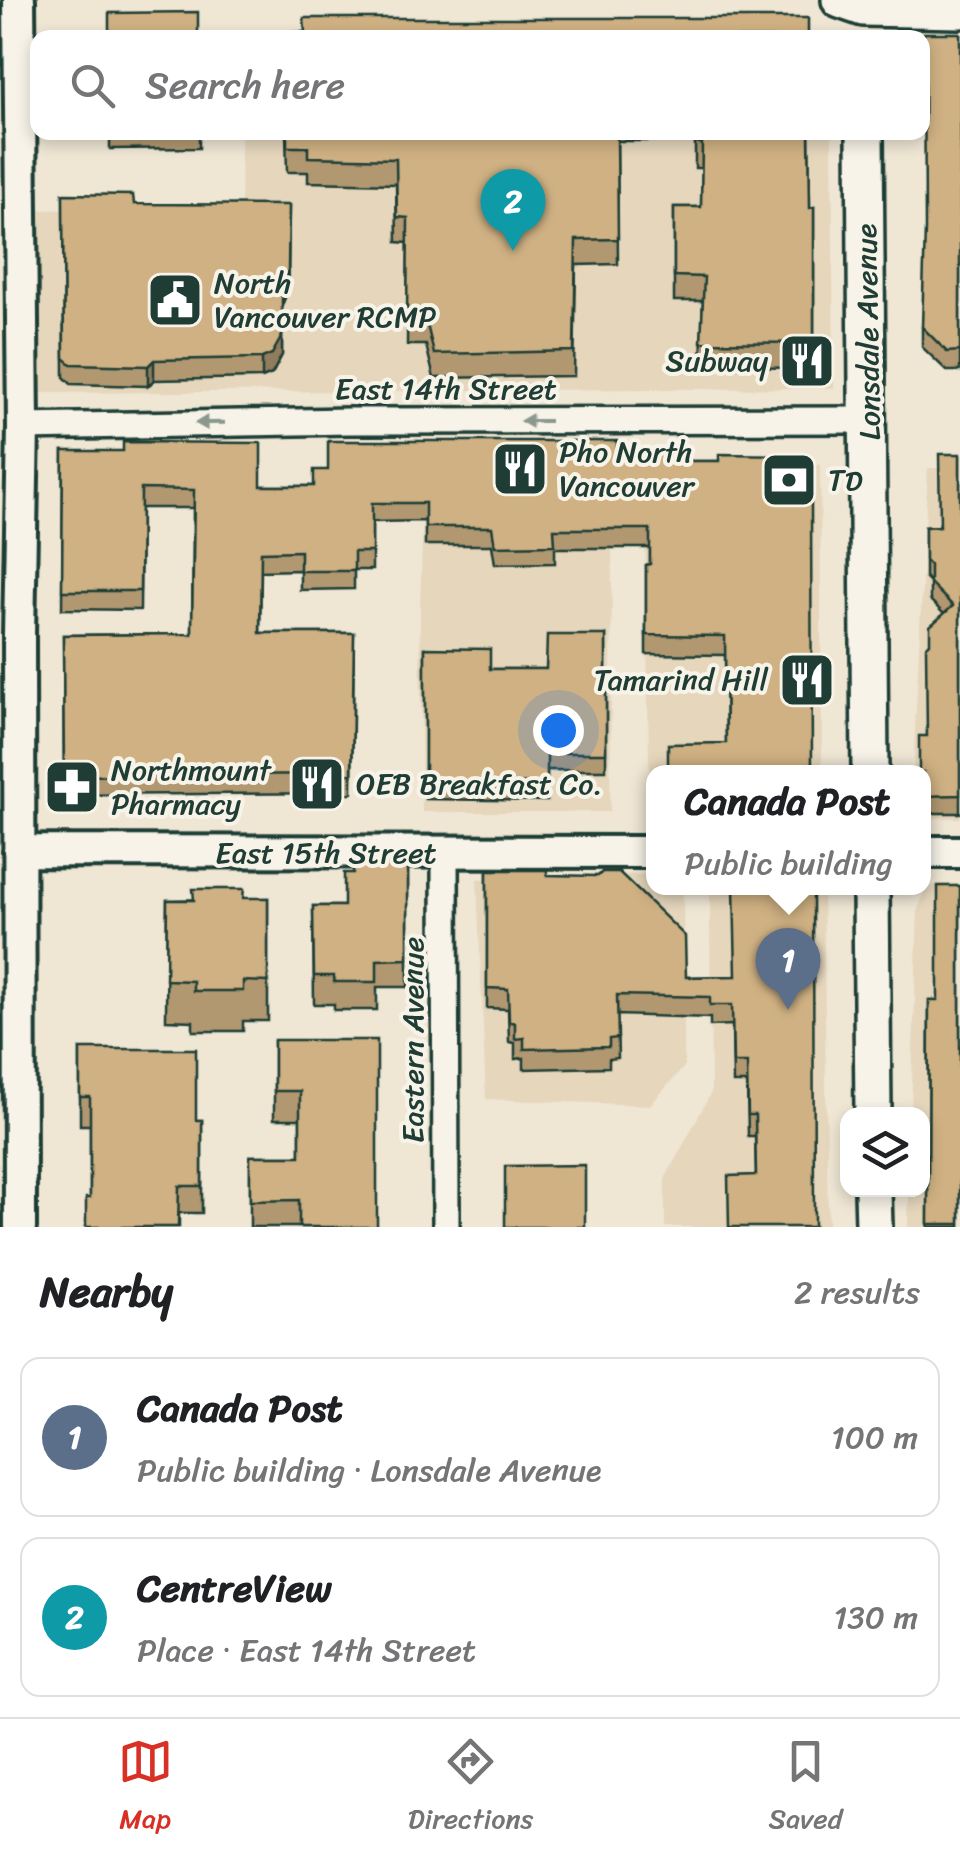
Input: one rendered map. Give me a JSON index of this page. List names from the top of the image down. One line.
{"streets":{"main road":["Lonsdale Avenue"],"street":["East 14th Street","East 15th Street","Eastern Avenue"]},"crossings":[["Lonsdale Avenue","East 14th Street"],["East 15th Street","Eastern Avenue"]],"one_way":["East 14th Street"],"places":{"public building":["North Vancouver RCMP"],"restaurant":["Subway","Pho North Vancouver","Tamarind Hill","OEB Breakfast Co."],"bank":["TD"],"pharmacy":["Northmount Pharmacy"]},"page":{"search":"Search here","pins":["2","1"],"popup":["Canada Post","Public building"],"heading":["Nearby","2 results"],"list":[{"mark":"1","name":"Canada Post","note":"Public building · Lonsdale Avenue","value":"100 m"},{"mark":"2","name":"CentreView","note":"Place · East 14th Street","value":"130 m"}],"nav":["Map","Directions","Saved"]}}
